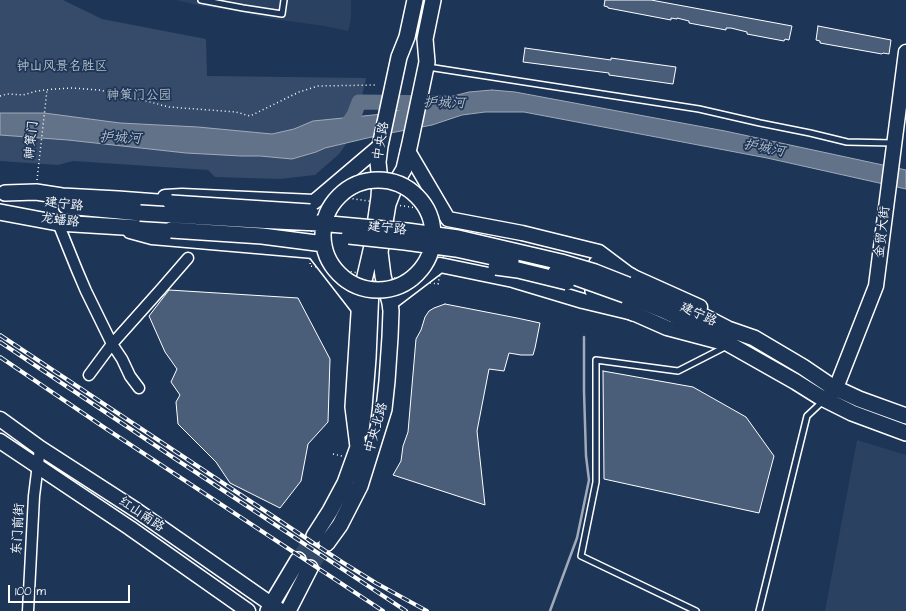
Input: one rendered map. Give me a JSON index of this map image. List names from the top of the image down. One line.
{"streets":{"main road":["中央路","建宁路","龙蟠路","金贸大街","中央北路","红山南路"],"street":["东门前街"],"path":["神策门"]},"crossings":[["中央路","建宁路"],["中央路","中央北路"],["建宁路","龙蟠路"],["建宁路","金贸大街"],["建宁路","中央北路"],["红山南路","东门前街"]],"water":["护城河"],"parks":["钟山风景名胜区","神策门公园"],"scale_bar":"100 m"}
